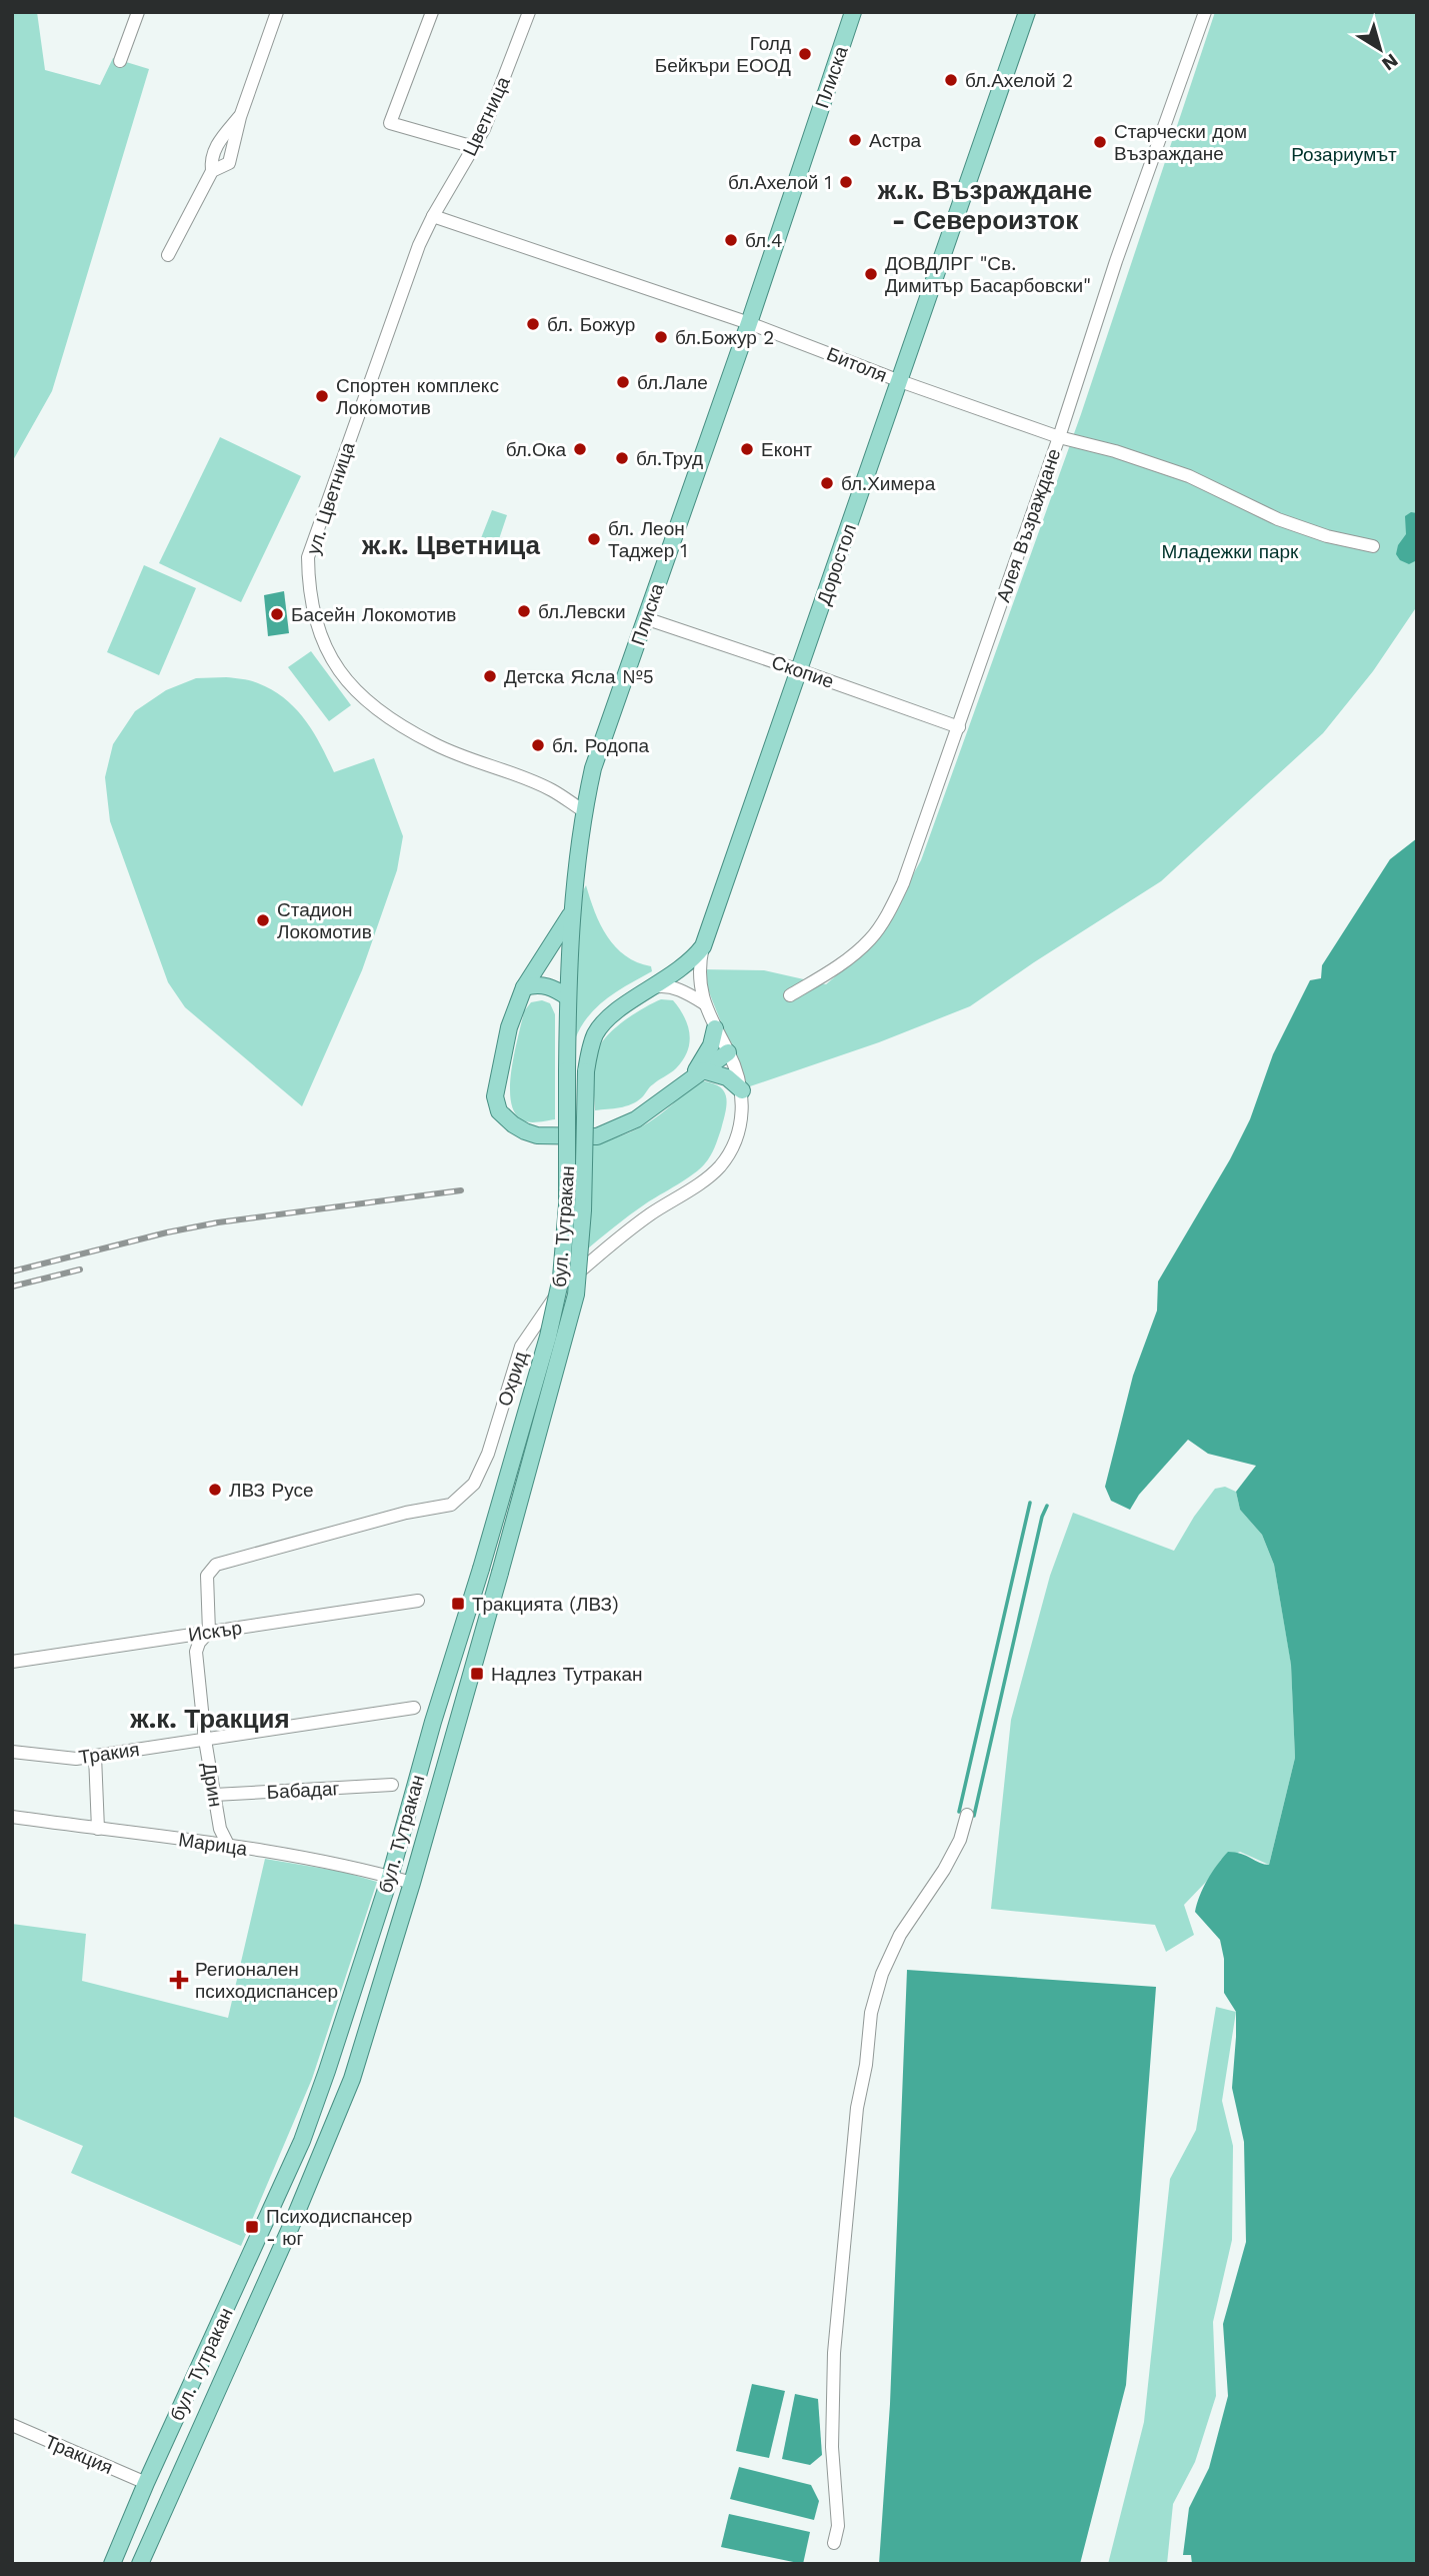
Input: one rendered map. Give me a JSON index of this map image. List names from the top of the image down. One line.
{"streets":{"main road":["Плиска","Доростол","бул. Тутракан"],"street":["Цветница","Битоля","ул. Цветница","Алея Възраждане","Скопие","Охрид","Искър","Тракия","Дрин","Бабадаг","Марица","Тракция"]},"crossings":[["Плиска","Битоля"],["Плиска","ул. Цветница"],["Плиска","Скопие"],["Плиска","бул. Тутракан"],["Цветница","Битоля"],["Цветница","ул. Цветница"],["Битоля","ул. Цветница"],["Битоля","Алея Възраждане"],["Битоля","Доростол"],["Алея Възраждане","Скопие"],["Доростол","Скопие"],["Доростол","бул. Тутракан"],["Доростол","Охрид"],["бул. Тутракан","Марица"],["бул. Тутракан","Тракция"],["Охрид","Дрин"],["Искър","Дрин"],["Тракия","Дрин"],["Дрин","Бабадаг"],["Дрин","Марица"]],"districts":["ж.к. Възраждане - Североизток","ж.к. Цветница","ж.к. Тракция"],"parks":["Розариумът","Младежки парк"],"places":{"other":["Голд Бейкъри ЕООД","бл.Ахелой 2","Астра","Старчески дом Възраждане","бл.Ахелой 1","бл.4","ДОВДЛРГ \"Св. Димитър Басарбовски\"","бл. Божур","бл.Божур 2","бл.Лале","Спортен комплекс Локомотив","бл.Ока","Еконт","бл.Труд","бл.Химера","бл. Леон Таджер 1","бл.Левски","Басейн Локомотив","Детска Ясла №5","бл. Родопа","Стадион Локомотив","ЛВЗ Русе"],"transit":["Тракцията (ЛВЗ)","Надлез Тутракан","Психодиспансер - юг"],"health":["Регионален психодиспансер"]},"north":"bottom right"}
